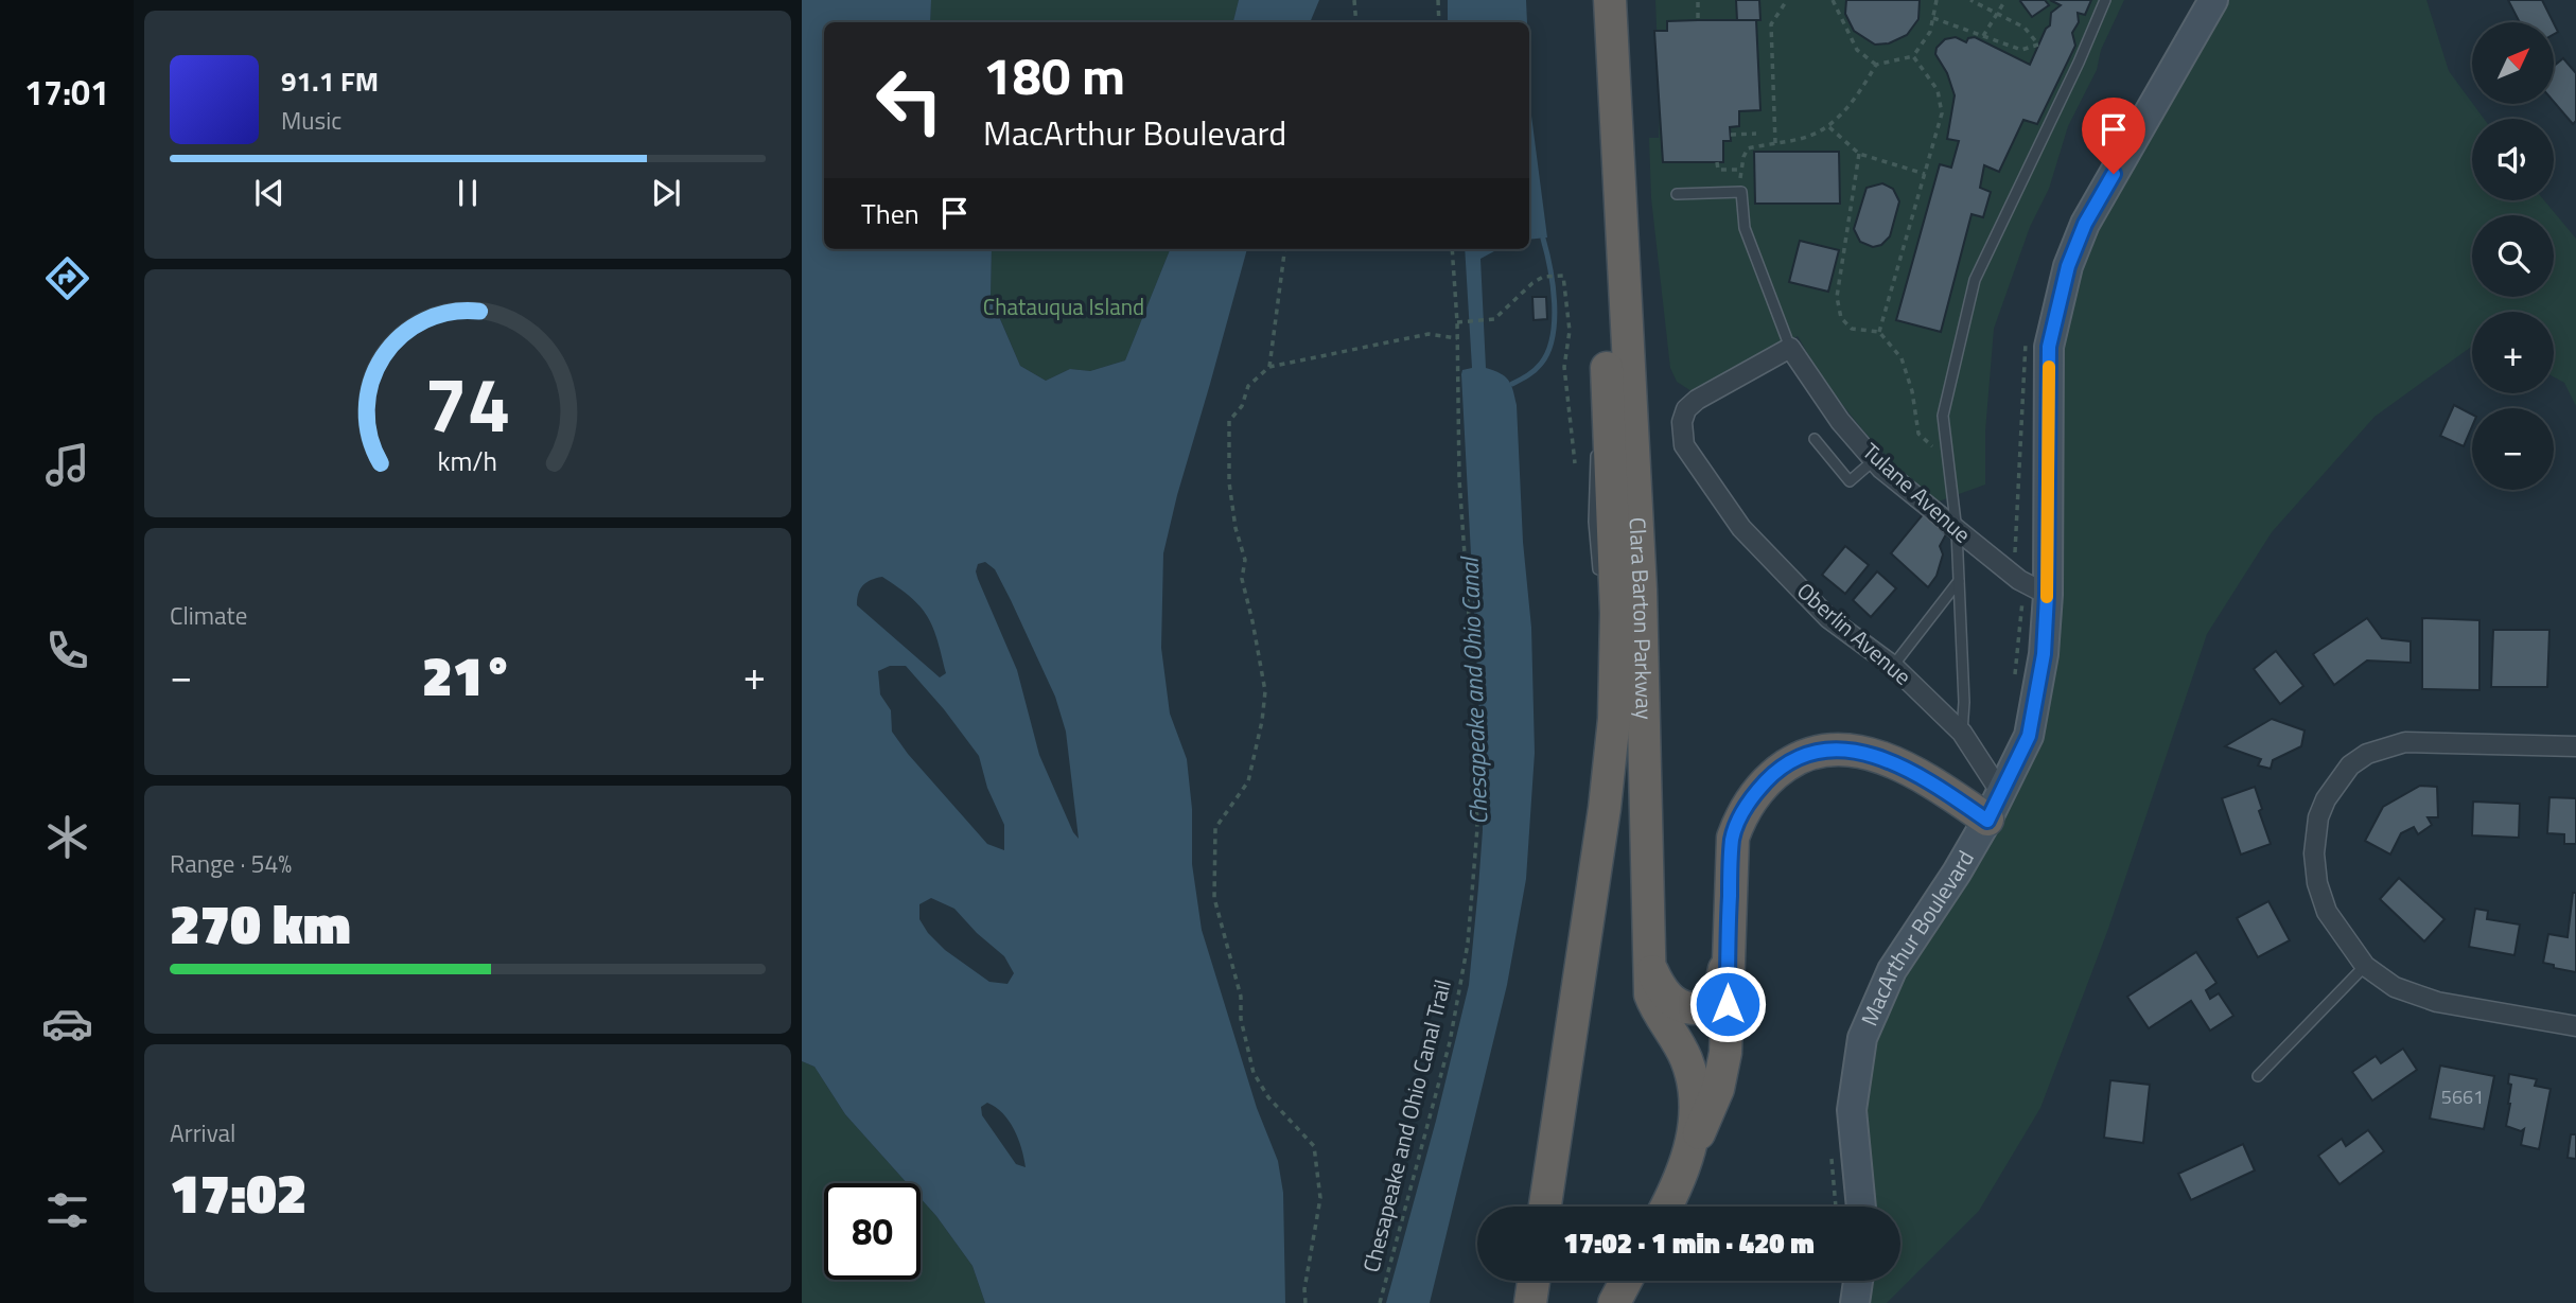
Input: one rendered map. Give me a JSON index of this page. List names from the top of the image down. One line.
{"streets":{"highway":["Clara Barton Parkway"],"main road":["MacArthur Boulevard"],"street":["Tulane Avenue","Oberlin Avenue"],"path":["Chesapeake and Ohio Canal Trail"]},"crossings":[["Tulane Avenue","Oberlin Avenue"],["Tulane Avenue","MacArthur Boulevard"],["Oberlin Avenue","MacArthur Boulevard"]],"water":["Chesapeake and Ohio Canal"],"parks":["Chatauqua Island"],"house_numbers":["5661"],"north":"top right","page":{"tabs":"17:01","map_buttons":["+","−"],"turn":["180 m","MacArthur Boulevard"],"song":["91.1 FM","Music"],"then":"Then","tile":["Climate",["Range · 54%","270 km"],["Arrival","17:02"]],"heat":["−","21°","+"],"limit":"80","trip":"17:02 · 1 min · 420 m","gauge":["74","km/h"]}}
